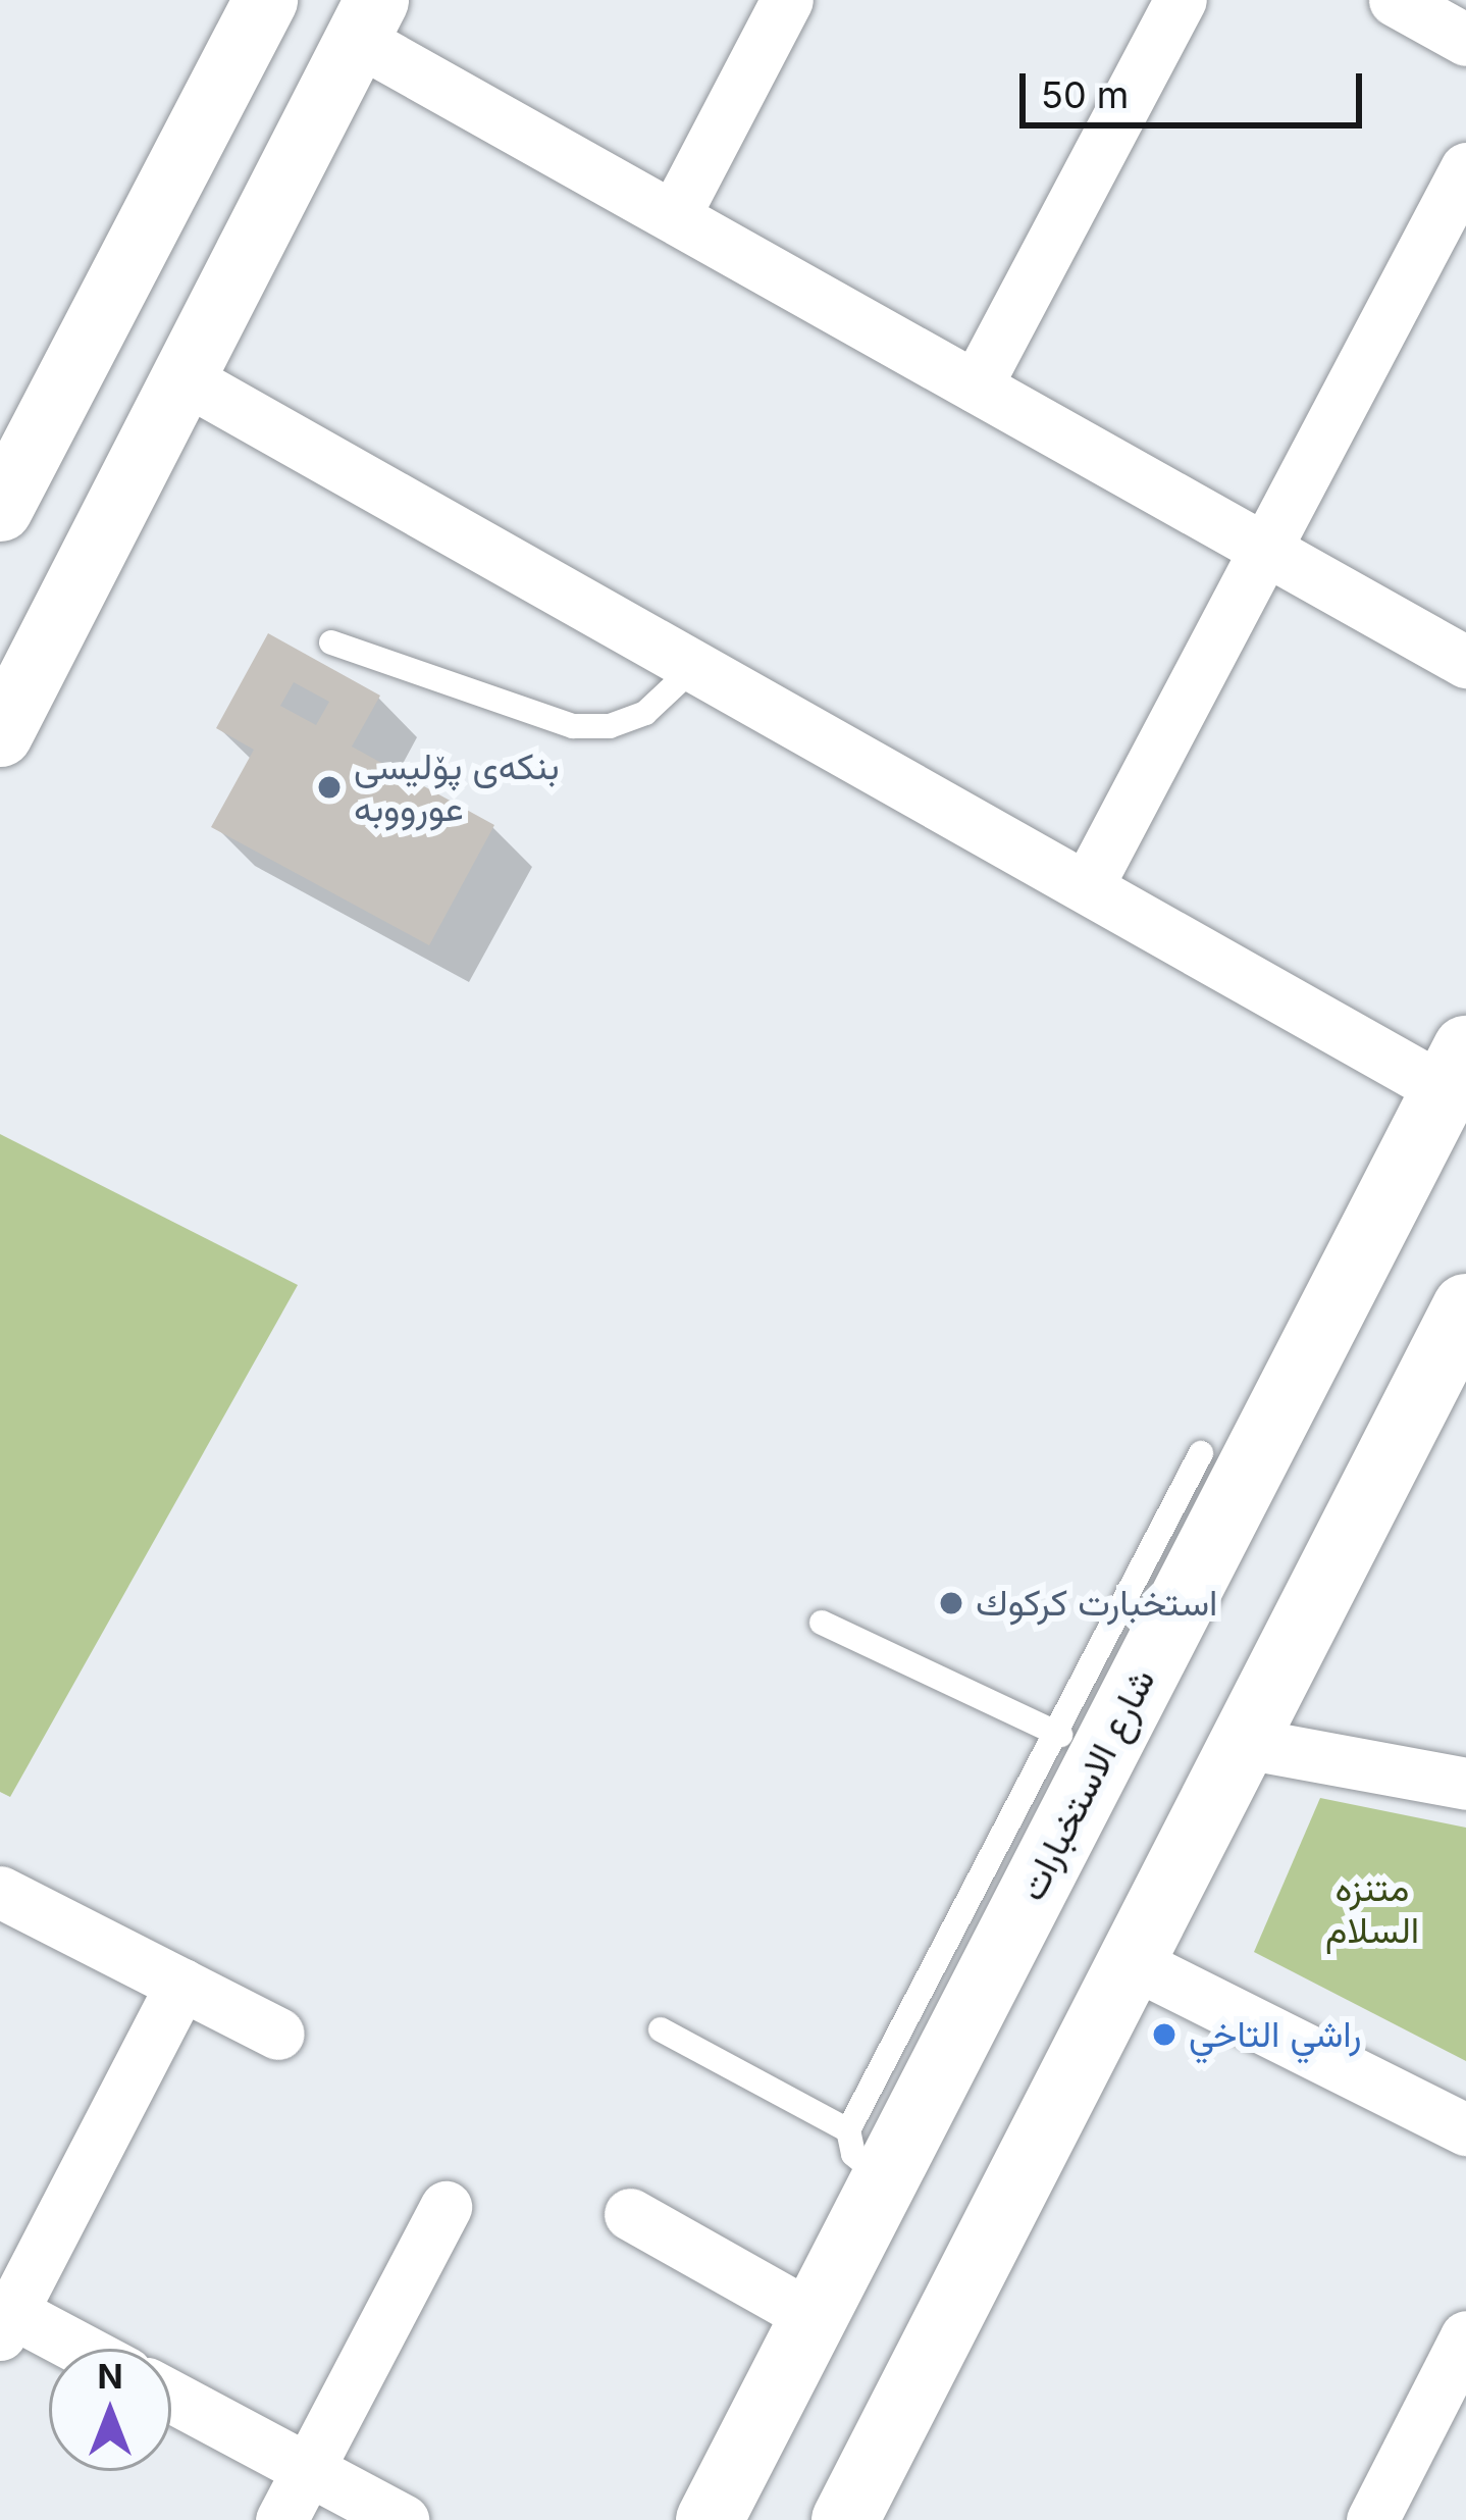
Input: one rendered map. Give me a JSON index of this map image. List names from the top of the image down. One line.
{"streets":{"main road":["شارع الاستخبارات"]},"parks":["متنزه السلام"],"places":["بنکەی پۆلیسی عورووبە","استخبارت كركوك","راشي التاخي"],"scale_bar":"50 m","north":"top"}
